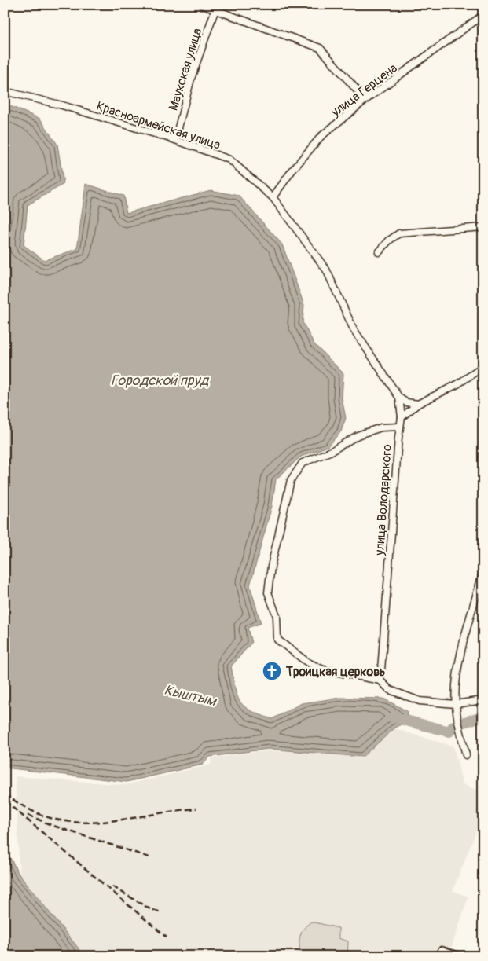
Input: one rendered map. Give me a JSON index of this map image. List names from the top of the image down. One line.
{"streets":{"street":["Маукская улица","улица Герцена","Красноармейская улица","улица Володарского"]},"crossings":[["Маукская улица","Красноармейская улица"],["улица Герцена","Красноармейская улица"],["Красноармейская улица","улица Володарского"]],"water":["Городской пруд","Кыштым"],"places":{"church":["Троицкая церковь"]}}
